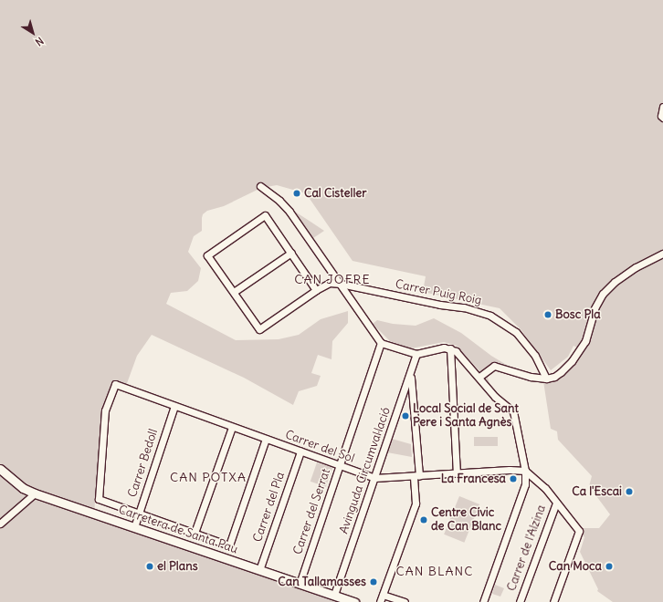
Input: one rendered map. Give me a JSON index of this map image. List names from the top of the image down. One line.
{"streets":{"main road":["Carretera de Santa Pau"],"street":["Carrer Puig Roig","Carrer del Sol","Carrer Bedoll","Avinguda Circumval·lació","Carrer del Pla","Carrer del Serrat","Carrer de l'Alzina"]},"crossings":[["Carrer del Sol","Carrer Bedoll"],["Carrer del Sol","Avinguda Circumval·lació"],["Carrer del Sol","Carrer del Pla"],["Carrer del Sol","Carrer del Serrat"],["Carrer Bedoll","Carretera de Santa Pau"],["Avinguda Circumval·lació","Carretera de Santa Pau"],["Carrer del Pla","Carretera de Santa Pau"],["Carrer del Serrat","Carretera de Santa Pau"]],"districts":["CAN JOFRE","CAN POTXA","CAN BLANC"],"places":["Cal Cisteller","Bosc Pla","Local Social de Sant Pere i Santa Agnès","La Francesa","Ca l'Escai","Centre Cívic de Can Blanc","el Plans","Can Moca","Can Tallamasses"],"north":"bottom right"}
